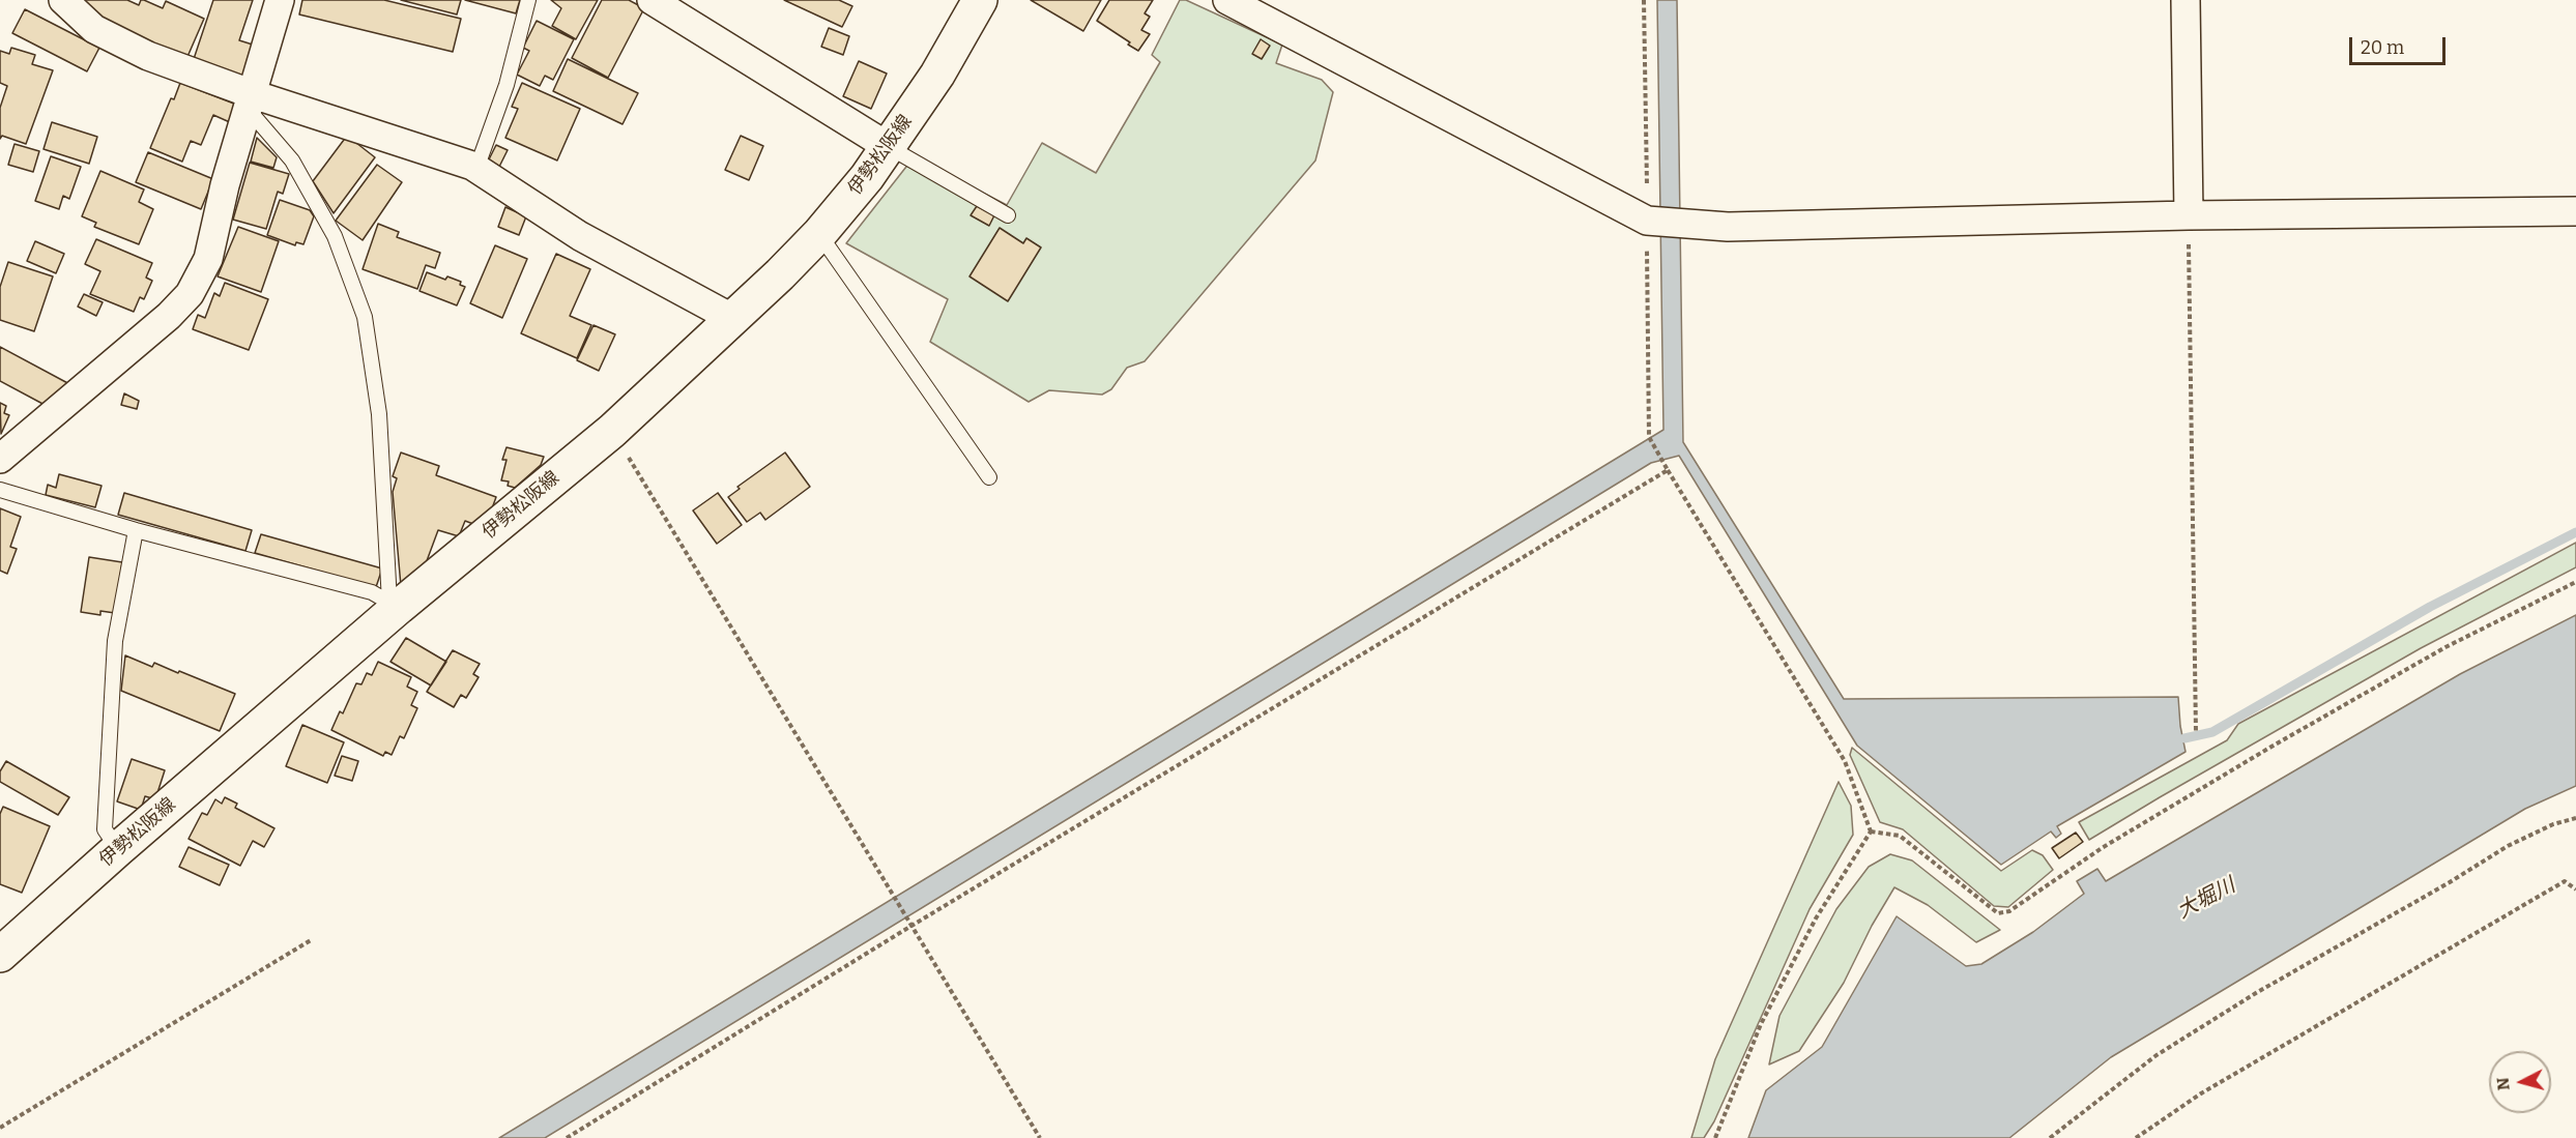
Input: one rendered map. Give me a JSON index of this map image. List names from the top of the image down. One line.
{"streets":{"main road":["伊勢松阪線"]},"water":["大堀川"],"scale_bar":"20 m","north":"left"}
